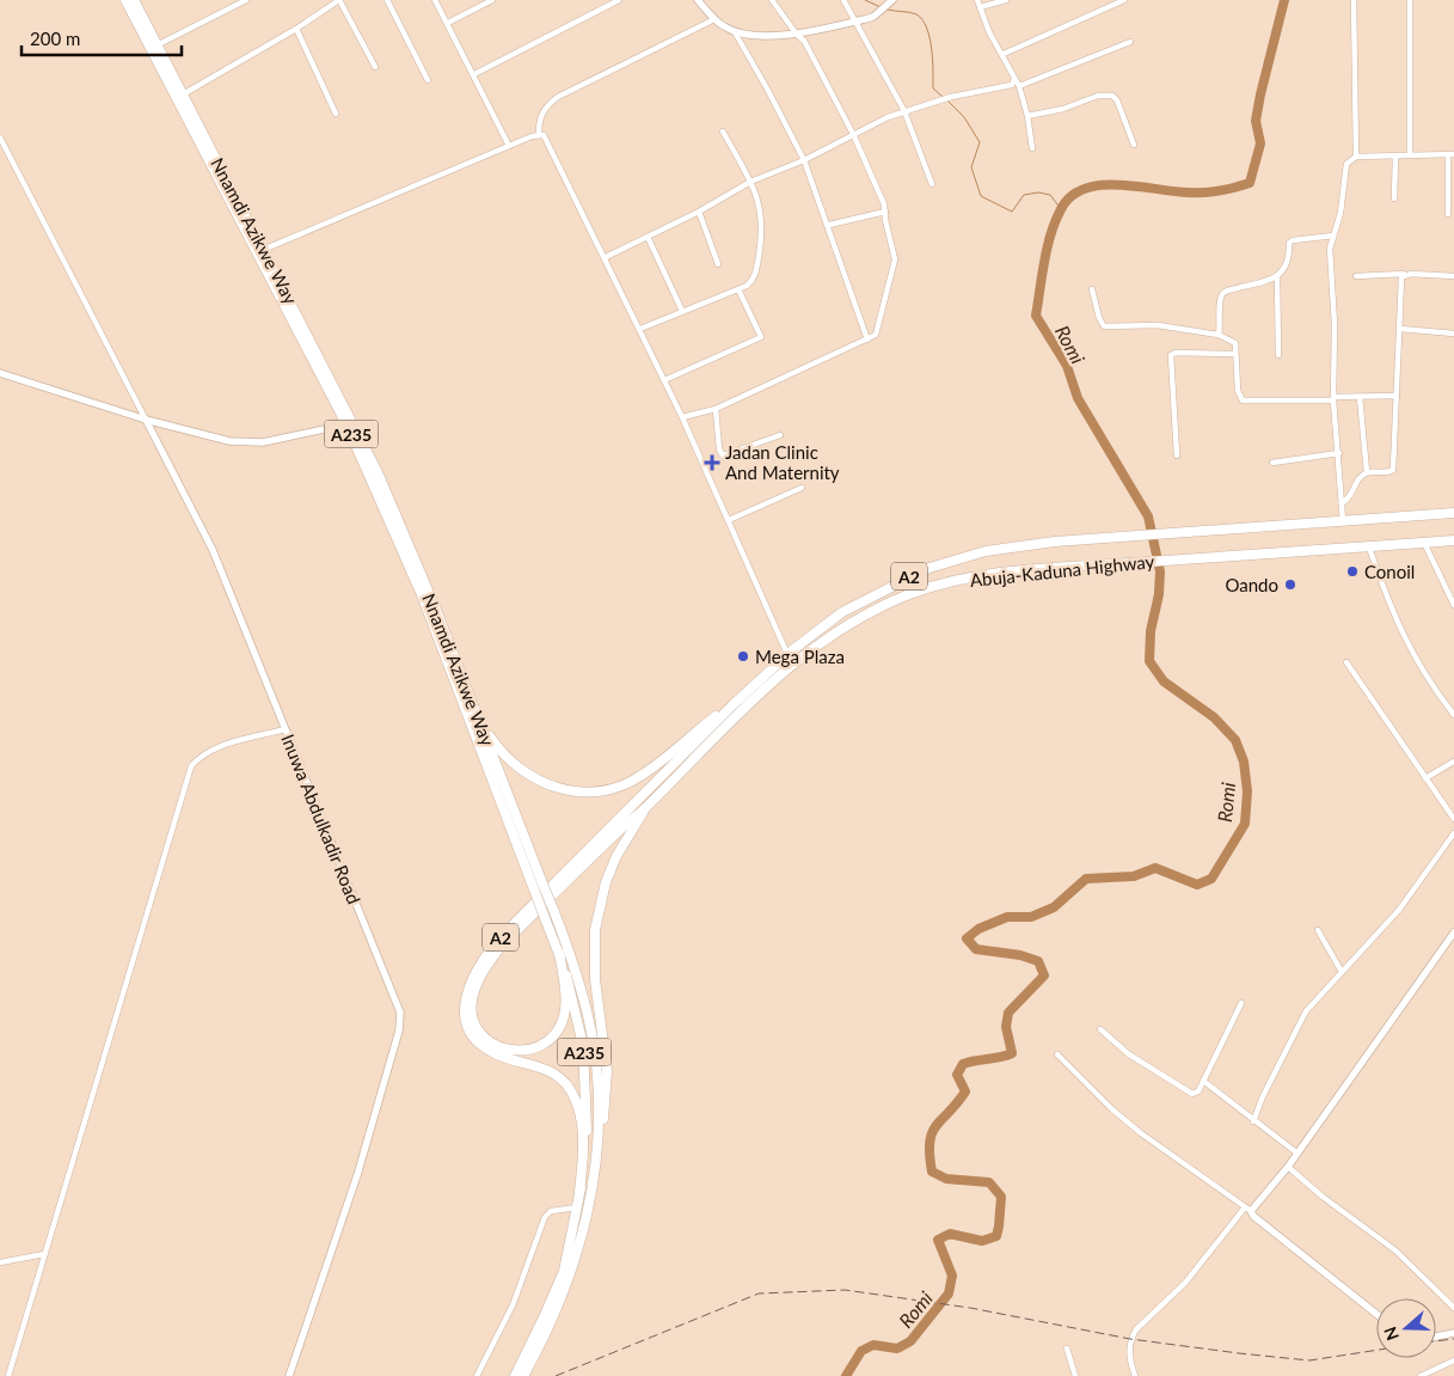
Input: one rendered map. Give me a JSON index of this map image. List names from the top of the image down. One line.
{"streets":{"highway":["Nnamdi Azikwe Way","A235","Abuja-Kaduna Highway","A2"],"street":["Inuwa Abdulkadir Road"]},"crossings":[["Nnamdi Azikwe Way","A2"],["Abuja-Kaduna Highway","A2"]],"water":["Romi"],"places":{"health":["Jadan Clinic And Maternity"],"other":["Conoil","Oando","Mega Plaza"]},"scale_bar":"200 m","north":"left"}
